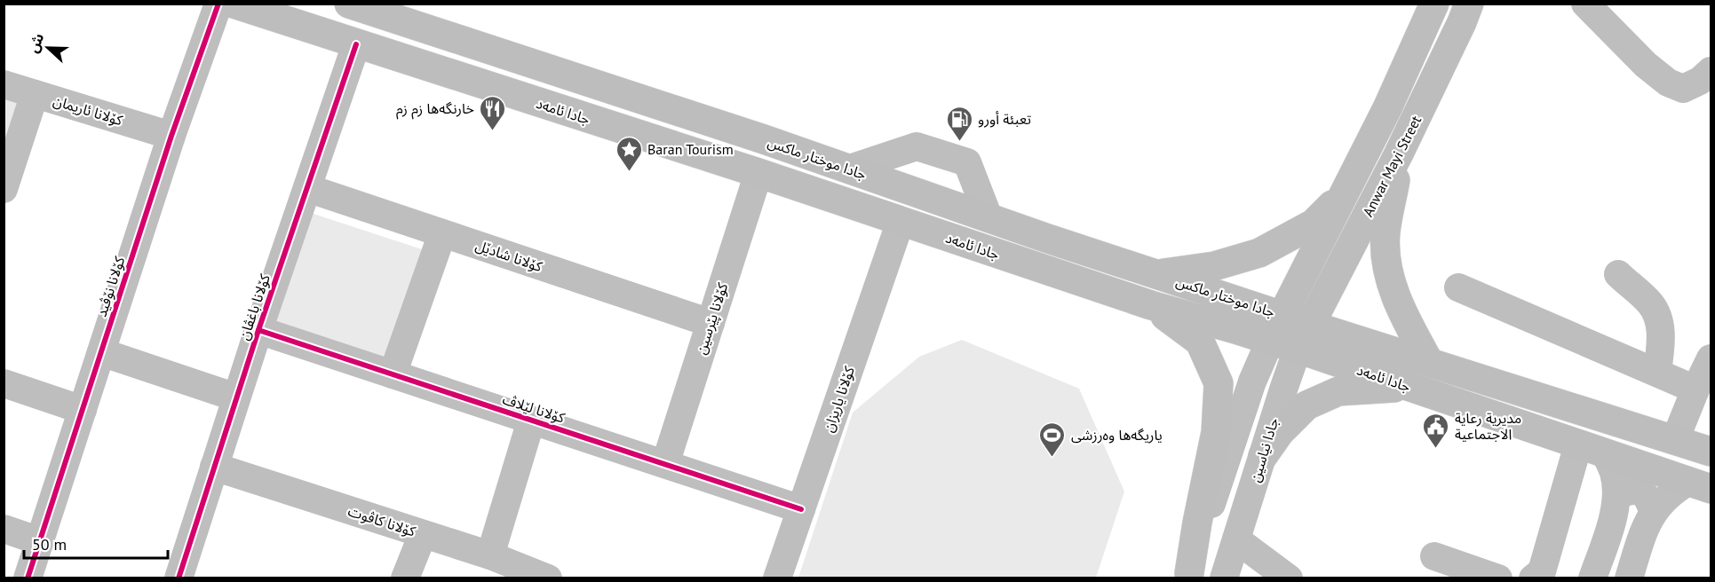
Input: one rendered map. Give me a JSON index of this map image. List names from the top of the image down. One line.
{"streets":{"main road":["جادا ئامەد","جادا موختار ماكس","Anwar Mayi Street"],"street":["کۆلانا ئاریمان","کۆلانا شادێل","کۆلانا نۆڤید","کۆلانا باغڤان","کۆلانا پێرسین","کۆلانا یاریزان","کۆلانا لێلاڤ","جادا نیاسین","کۆلانا کاڤوت"]},"crossings":[["کۆلانا ئاریمان","کۆلانا نۆڤید"],["جادا ئامەد","جادا موختار ماكس"],["جادا ئامەد","Anwar Mayi Street"],["جادا ئامەد","کۆلانا باغڤان"],["جادا ئامەد","کۆلانا پێرسین"],["جادا ئامەد","کۆلانا یاریزان"],["جادا ئامەد","جادا نیاسین"],["جادا موختار ماكس","Anwar Mayi Street"],["جادا موختار ماكس","جادا نیاسین"],["Anwar Mayi Street","جادا نیاسین"],["کۆلانا شادێل","کۆلانا باغڤان"],["کۆلانا شادێل","کۆلانا پێرسین"],["کۆلانا باغڤان","کۆلانا لێلاڤ"],["کۆلانا باغڤان","کۆلانا کاڤوت"],["کۆلانا پێرسین","کۆلانا لێلاڤ"],["کۆلانا یاریزان","کۆلانا لێلاڤ"]],"places":{"restaurant":["خارنگەها زم زم"],"fuel station":["تعبئة أورو"],"place":["Baran Tourism"],"public building":["مديرية رعاية الاجتماعية"],"sports":["ياريگەها وەرزشی"]},"scale_bar":"50 m","north":"left"}
